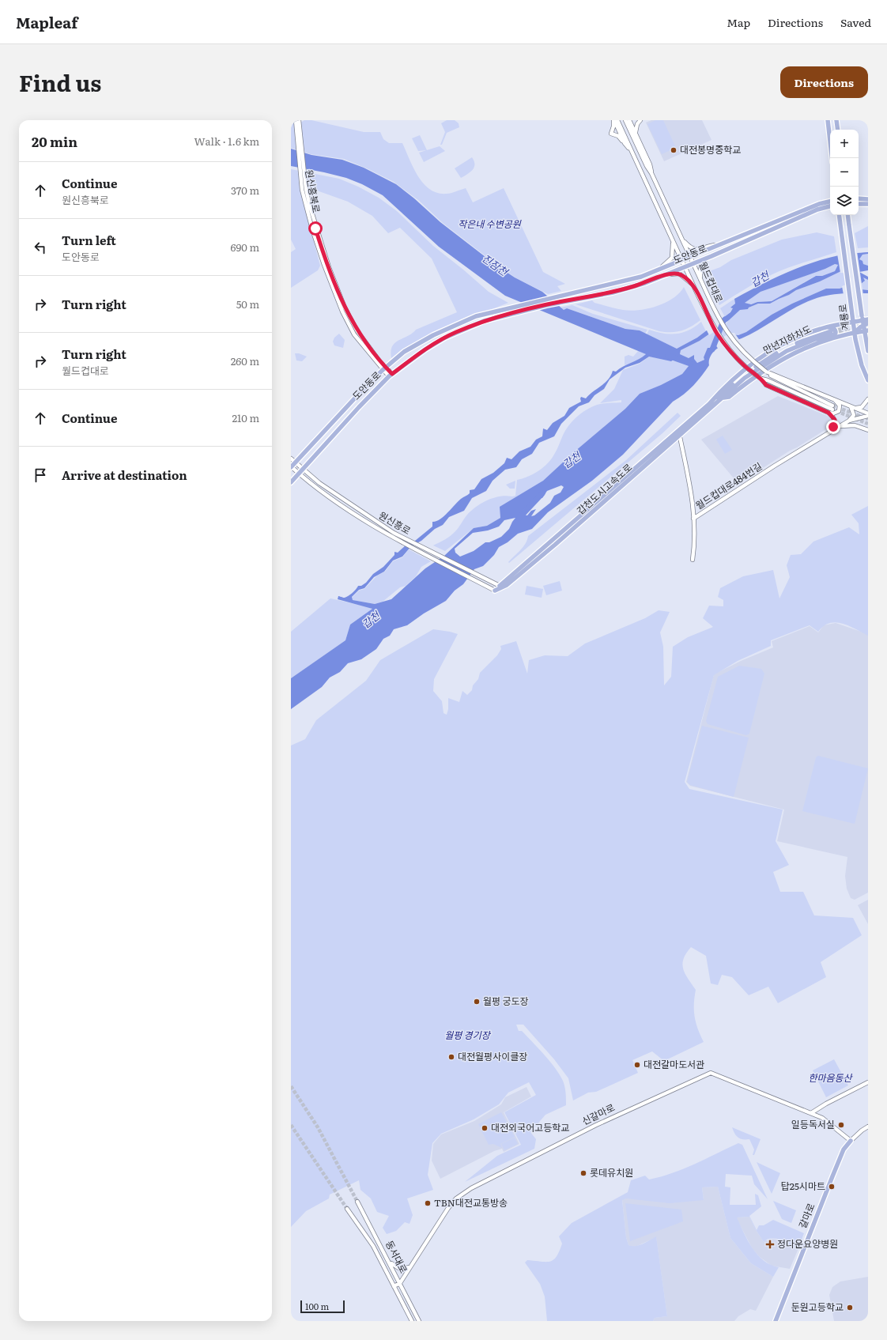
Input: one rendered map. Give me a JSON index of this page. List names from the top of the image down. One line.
{"streets":{"main road":["도안동로","계룡로","만년지하차도","갑천도시고속도로","갈마로"],"street":["원신흥북로","월드컵대로","월드컵대로484번길","원신흥로","신갈마로","동서대로"]},"crossings":[["원신흥북로","도안동로"],["도안동로","월드컵대로"],["도안동로","원신흥로"],["만년지하차도","갑천도시고속도로"],["월드컵대로484번길","갑천도시고속도로"],["갑천도시고속도로","원신흥로"],["신갈마로","갈마로"],["신갈마로","동서대로"]],"water":["진잠천","갑천"],"parks":["작은내 수변공원","월평 경기장","한마음동산"],"places":{"other":["대전봉명중학교","월평 궁도장","대전월평사이클장","대전갈마도서관","일등독서실","대전외국어고등학교","롯데유치원","탑25시마트","TBN대전교통방송","둔원고등학교"],"health":["정다운요양병원"]},"scale_bar":"100 m","page":{"header":"Mapleaf","nav":["Map","Directions","Saved"],"title":"Find us","buttons":"Directions","heading":["20 min","Walk · 1.6 km"],"map_buttons":["+","−"],"list":[["Continue","원신흥북로","370 m"],["Turn left","도안동로","690 m"],["Turn right","50 m"],["Turn right","월드컵대로","260 m"],["Continue","210 m"],"Arrive at destination"],"scale":"100 m"}}
